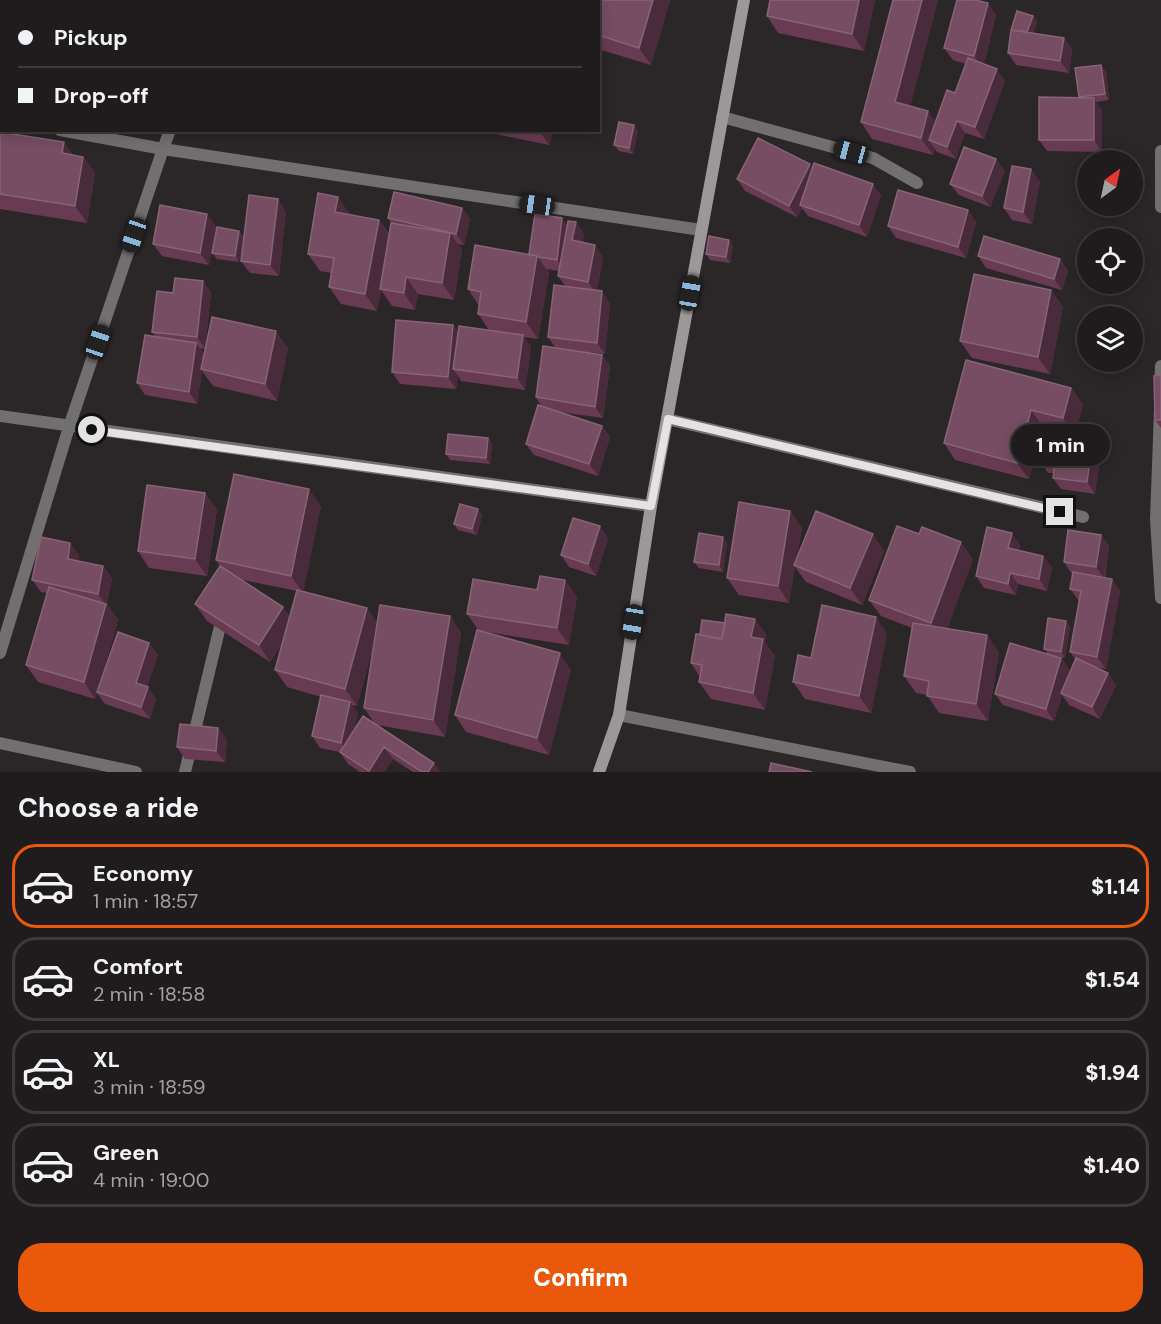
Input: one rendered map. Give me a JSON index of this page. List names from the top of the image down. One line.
{"north":"top right","page":{"banner":["Pickup","Drop-off"],"bubble":"1 min","heading":"Choose a ride","list":[{"name":"Economy","note":"1 min · 18:57","value":"$1.14"},{"name":"Comfort","note":"2 min · 18:58","value":"$1.54"},{"name":"XL","note":"3 min · 18:59","value":"$1.94"},{"name":"Green","note":"4 min · 19:00","value":"$1.40"}],"buttons":"Confirm"}}
